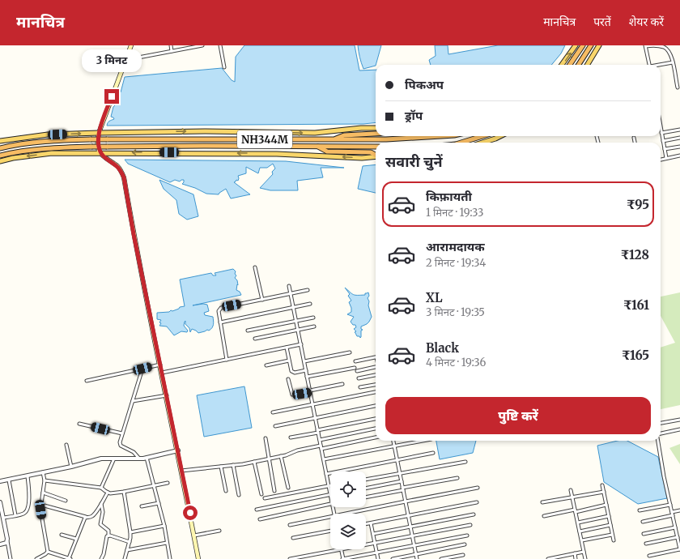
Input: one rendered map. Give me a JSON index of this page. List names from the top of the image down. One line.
{"streets":{"highway":["NH344M"]},"page":{"header":"मानचित्र","nav":["मानचित्र","परतें","शेयर करें"],"bubble":"3 मिनट","banner":["पिकअप","ड्रॉप"],"heading":"सवारी चुनें","list":[{"name":"किफ़ायती","note":"1 मिनट · 19:33","value":"₹95"},{"name":"आरामदायक","note":"2 मिनट · 19:34","value":"₹128"},{"name":"XL","note":"3 मिनट · 19:35","value":"₹161"},{"name":"Black","note":"4 मिनट · 19:36","value":"₹165"}],"buttons":"पुष्टि करें"}}
